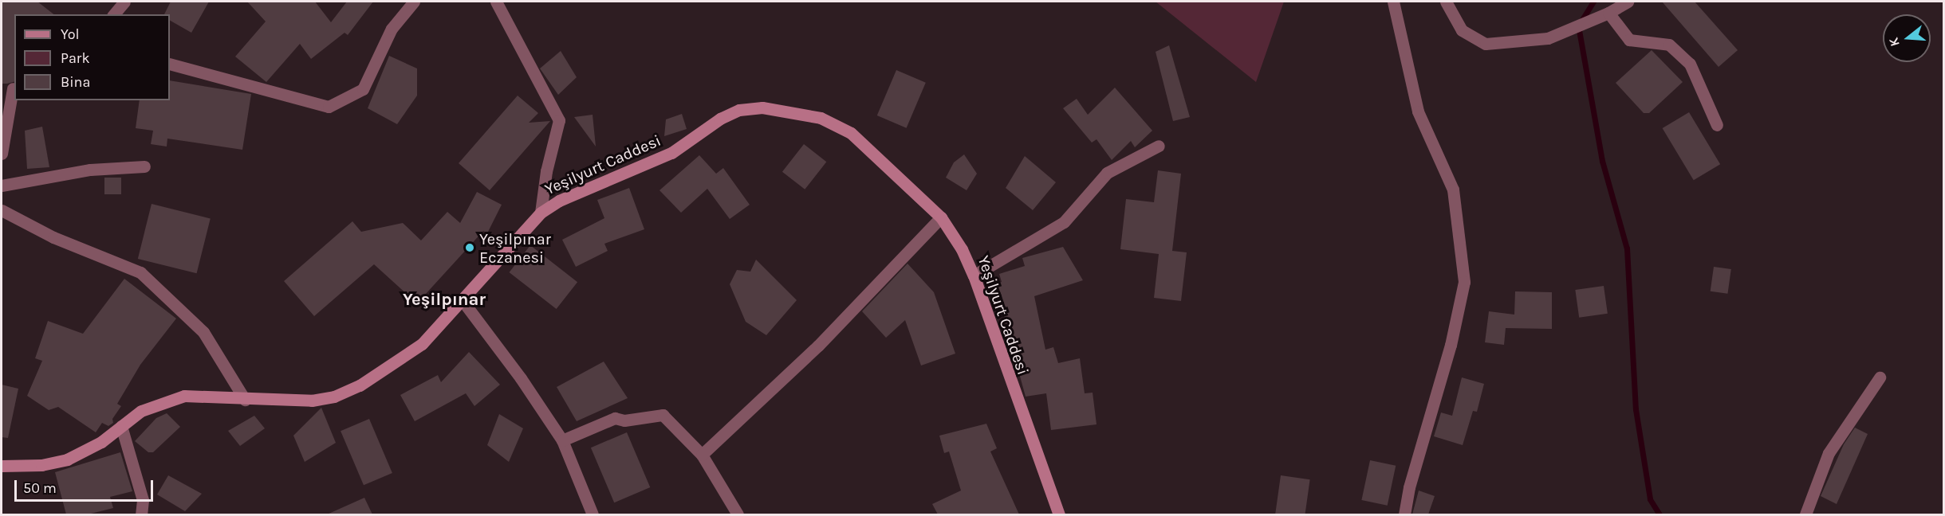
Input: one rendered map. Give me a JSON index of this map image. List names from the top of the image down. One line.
{"streets":{"main road":["Yeşilyurt Caddesi"]},"districts":["Yeşilpınar"],"places":["Yeşilpınar Eczanesi"],"legend":["Yol","Park","Bina"],"scale_bar":"50 m","north":"left"}
